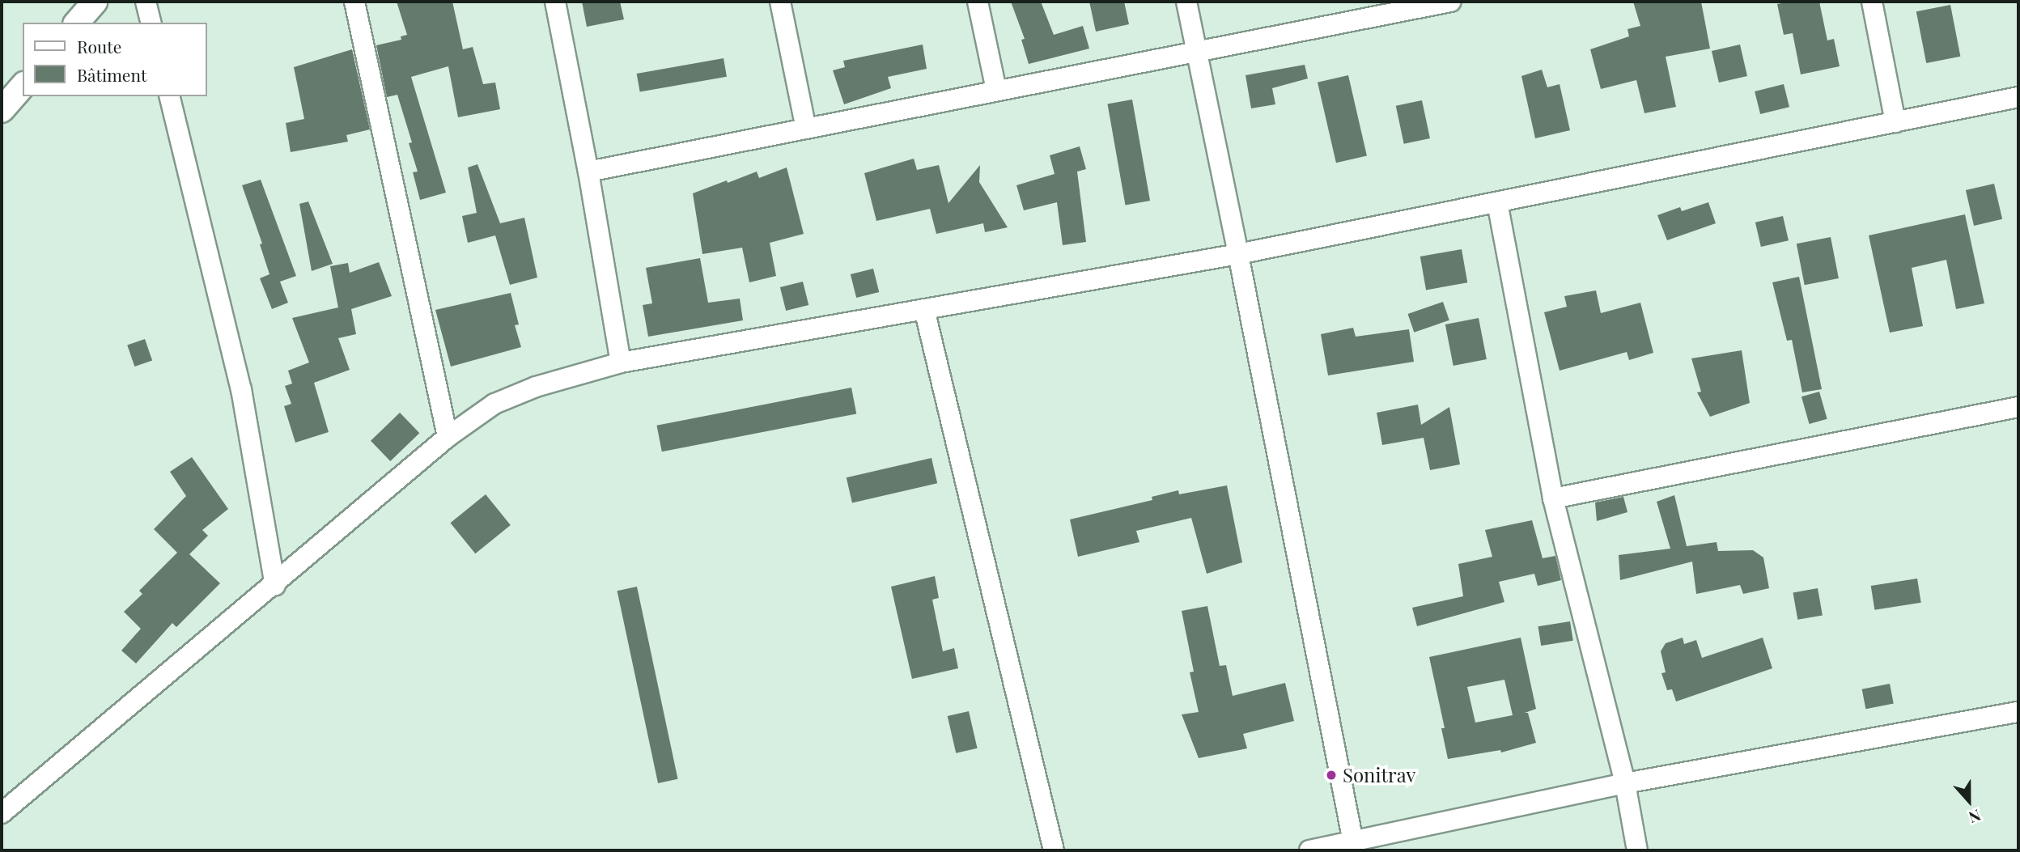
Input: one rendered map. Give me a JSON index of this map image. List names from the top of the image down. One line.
{"places":["Sonitrav"],"legend":["Route","Bâtiment"],"north":"bottom"}
